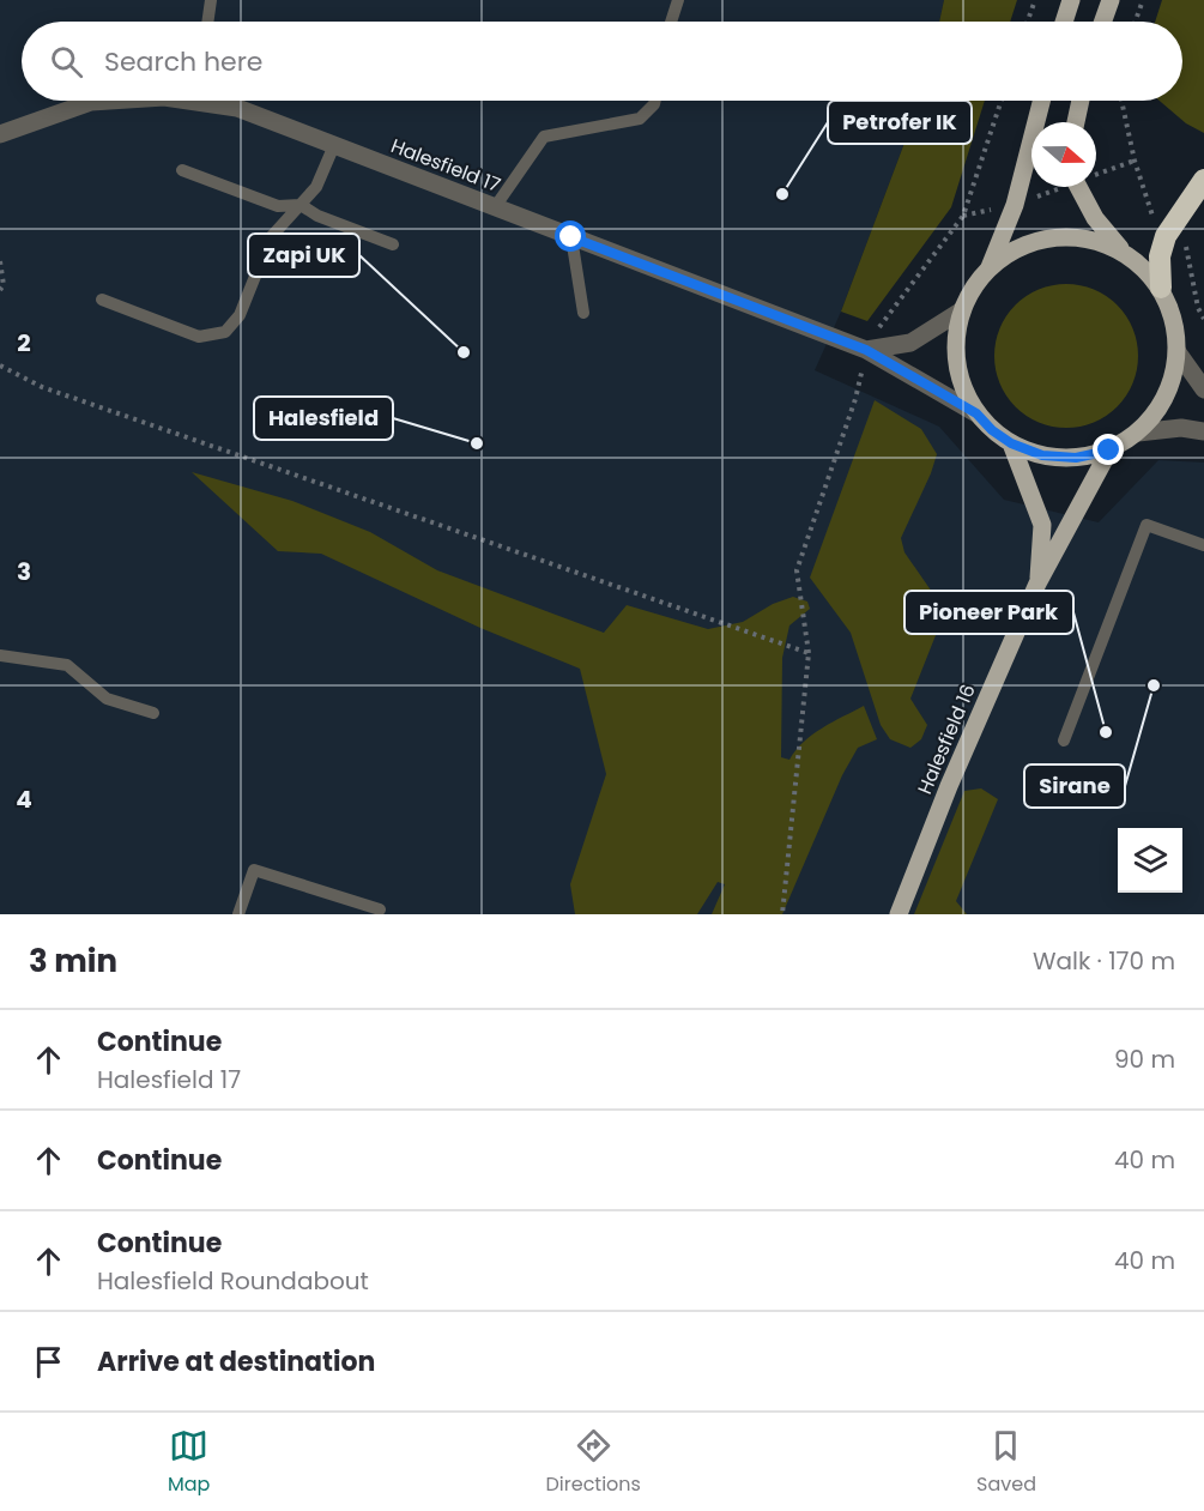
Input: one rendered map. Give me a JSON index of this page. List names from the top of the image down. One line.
{"streets":{"main road":["Halesfield 16"],"street":["Halesfield 17"]},"crossings":[["Halesfield 17","Halesfield 16"]],"places":["Petrofer IK","Zapi UK","Halesfield","Sirane","Pioneer Park"],"north":"right","page":{"search":"Search here","heading":["3 min","Walk · 170 m"],"list":[["Continue","Halesfield 17","90 m"],["Continue","40 m"],["Continue","Halesfield Roundabout","40 m"],"Arrive at destination"],"nav":["Map","Directions","Saved"]},"grid":{"rows":["2","3","4"]}}
